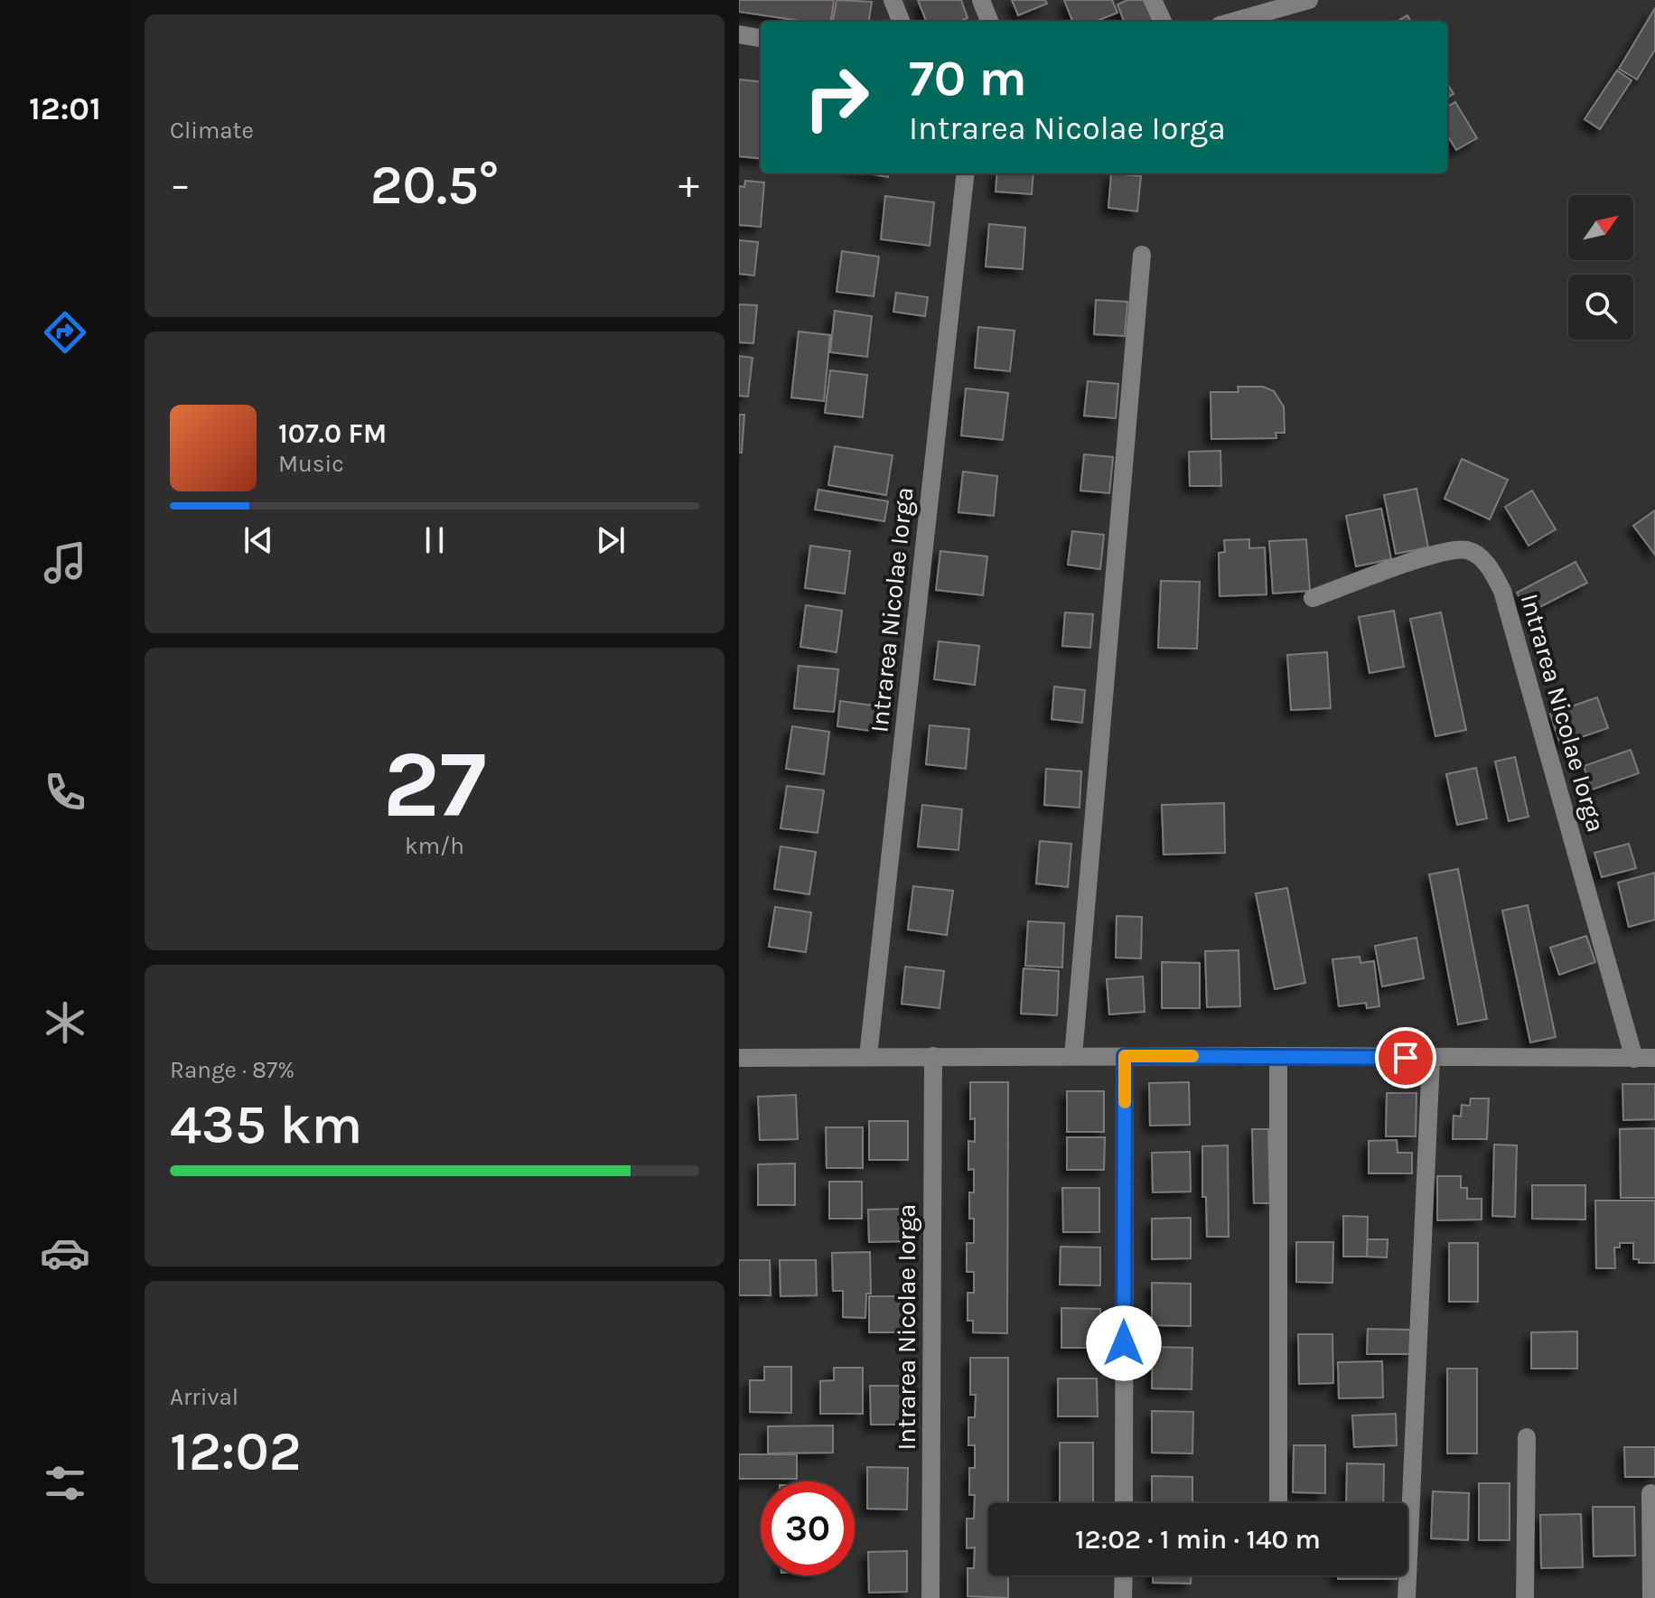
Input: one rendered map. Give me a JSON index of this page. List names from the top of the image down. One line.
{"streets":{"street":["Intrarea Nicolae Iorga"]},"north":"top right","page":{"tabs":"12:01","tile":["Climate",["27","km/h"],["Range · 87%","435 km"],["Arrival","12:02"]],"turn":["70 m","Intrarea Nicolae Iorga"],"heat":["−","20.5°","+"],"song":["107.0 FM","Music"],"limit":"30","trip":"12:02 · 1 min · 140 m"}}
